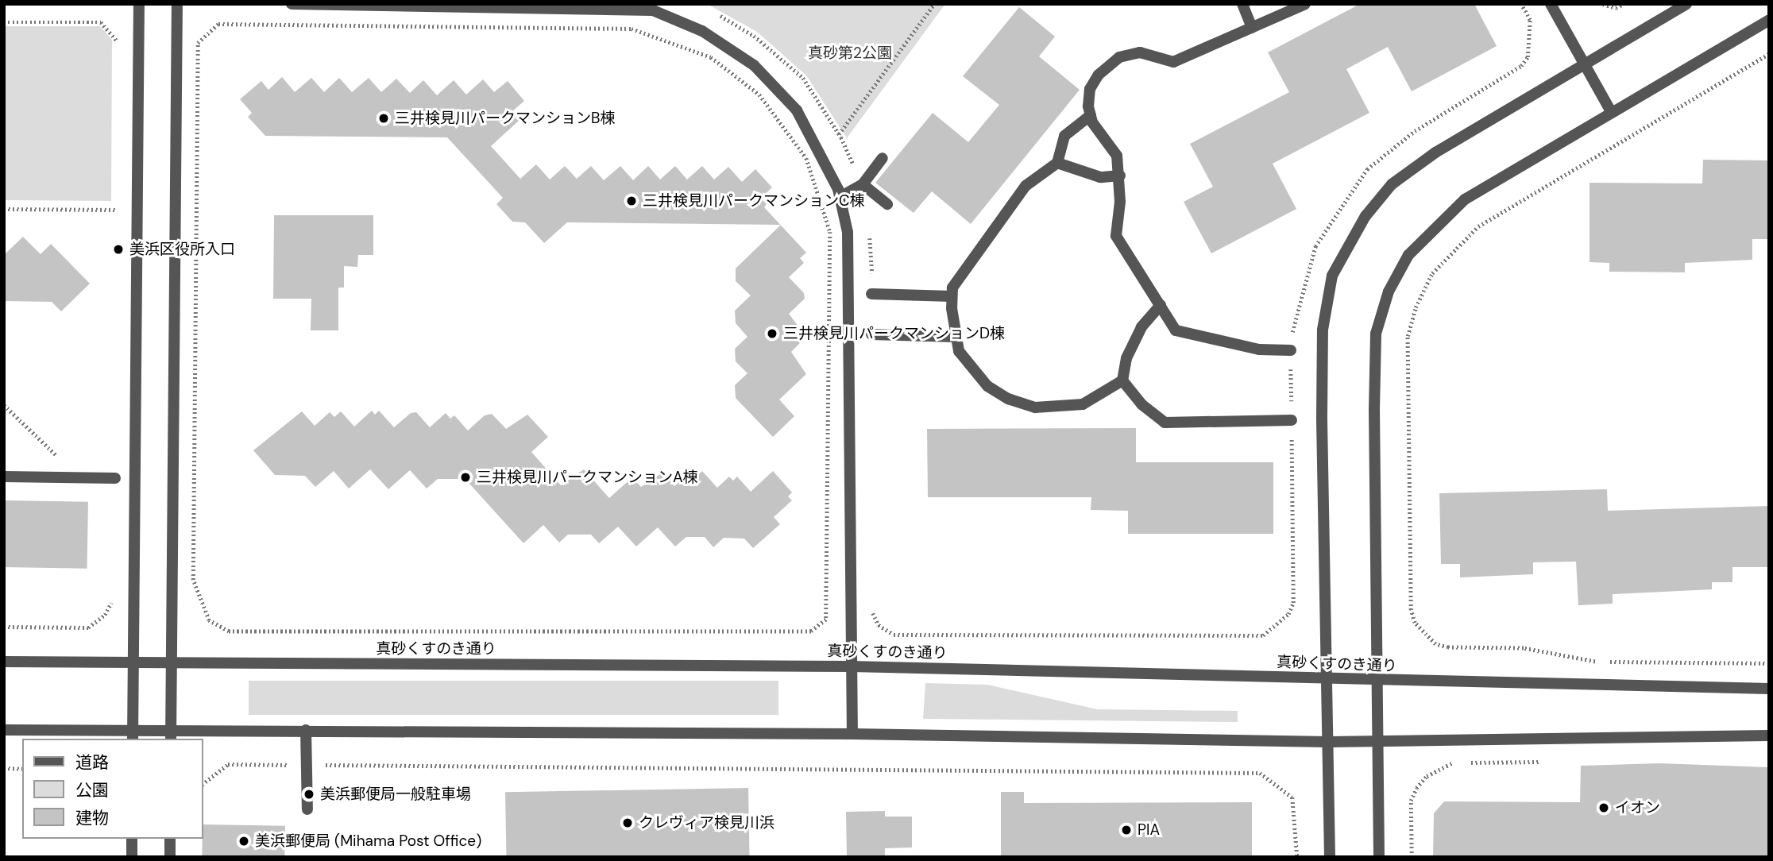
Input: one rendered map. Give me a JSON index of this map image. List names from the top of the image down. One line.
{"streets":{"street":["真砂くすのき通り"]},"parks":["真砂第2公園"],"places":["三井検見川パークマンションB棟","三井検見川パークマンションC棟","美浜区役所入口","三井検見川パークマンションD棟","三井検見川パークマンションA棟","美浜郵便局一般駐車場","イオン","クレヴィア検見川浜","PIA","美浜郵便局 (Mihama Post Office)"],"legend":["道路","公園","建物"]}
